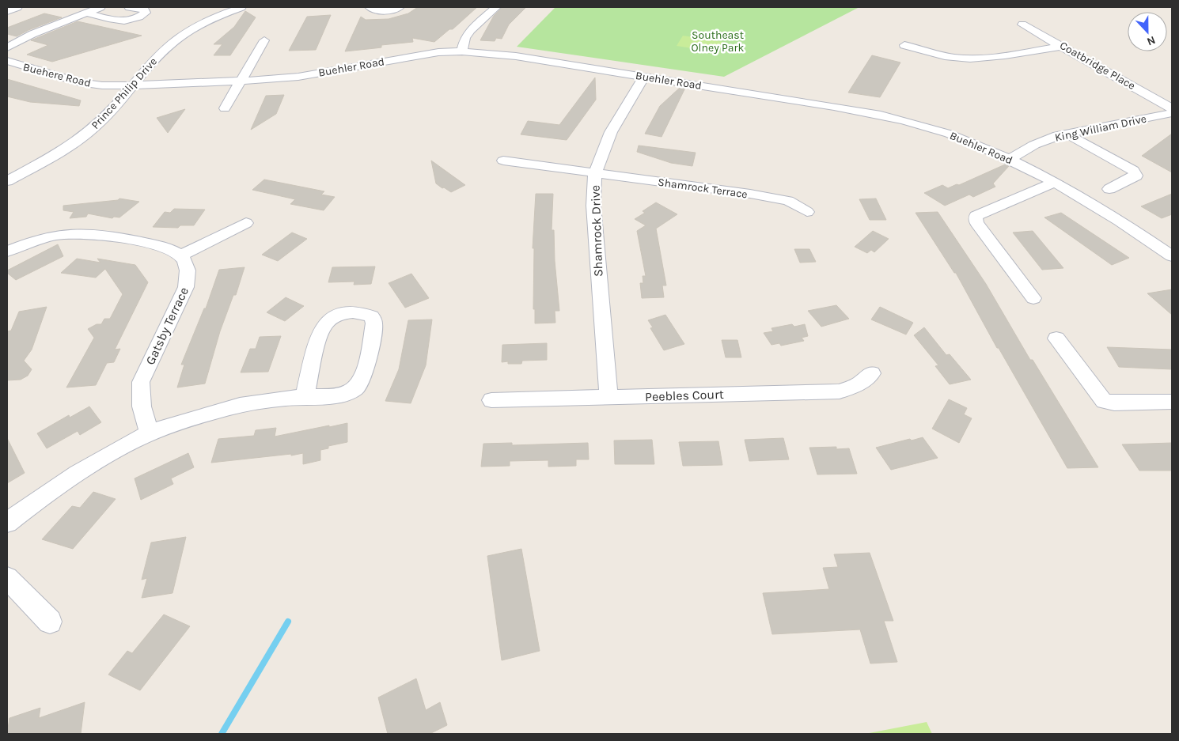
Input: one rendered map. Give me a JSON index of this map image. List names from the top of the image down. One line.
{"streets":{"street":["Coatbridge Place","Buehler Road","Buehere Road","Prince Philip Drive","King William Drive","Shamrock Terrace","Shamrock Drive","Gatsby Terrace","Peebles Court"]},"crossings":[["Buehler Road","Buehere Road"],["Buehler Road","Prince Philip Drive"],["Buehler Road","King William Drive"],["Buehler Road","Shamrock Drive"],["Buehere Road","Prince Philip Drive"],["Shamrock Terrace","Shamrock Drive"],["Shamrock Drive","Peebles Court"]],"parks":["Southeast Olney Park"],"north":"bottom"}
